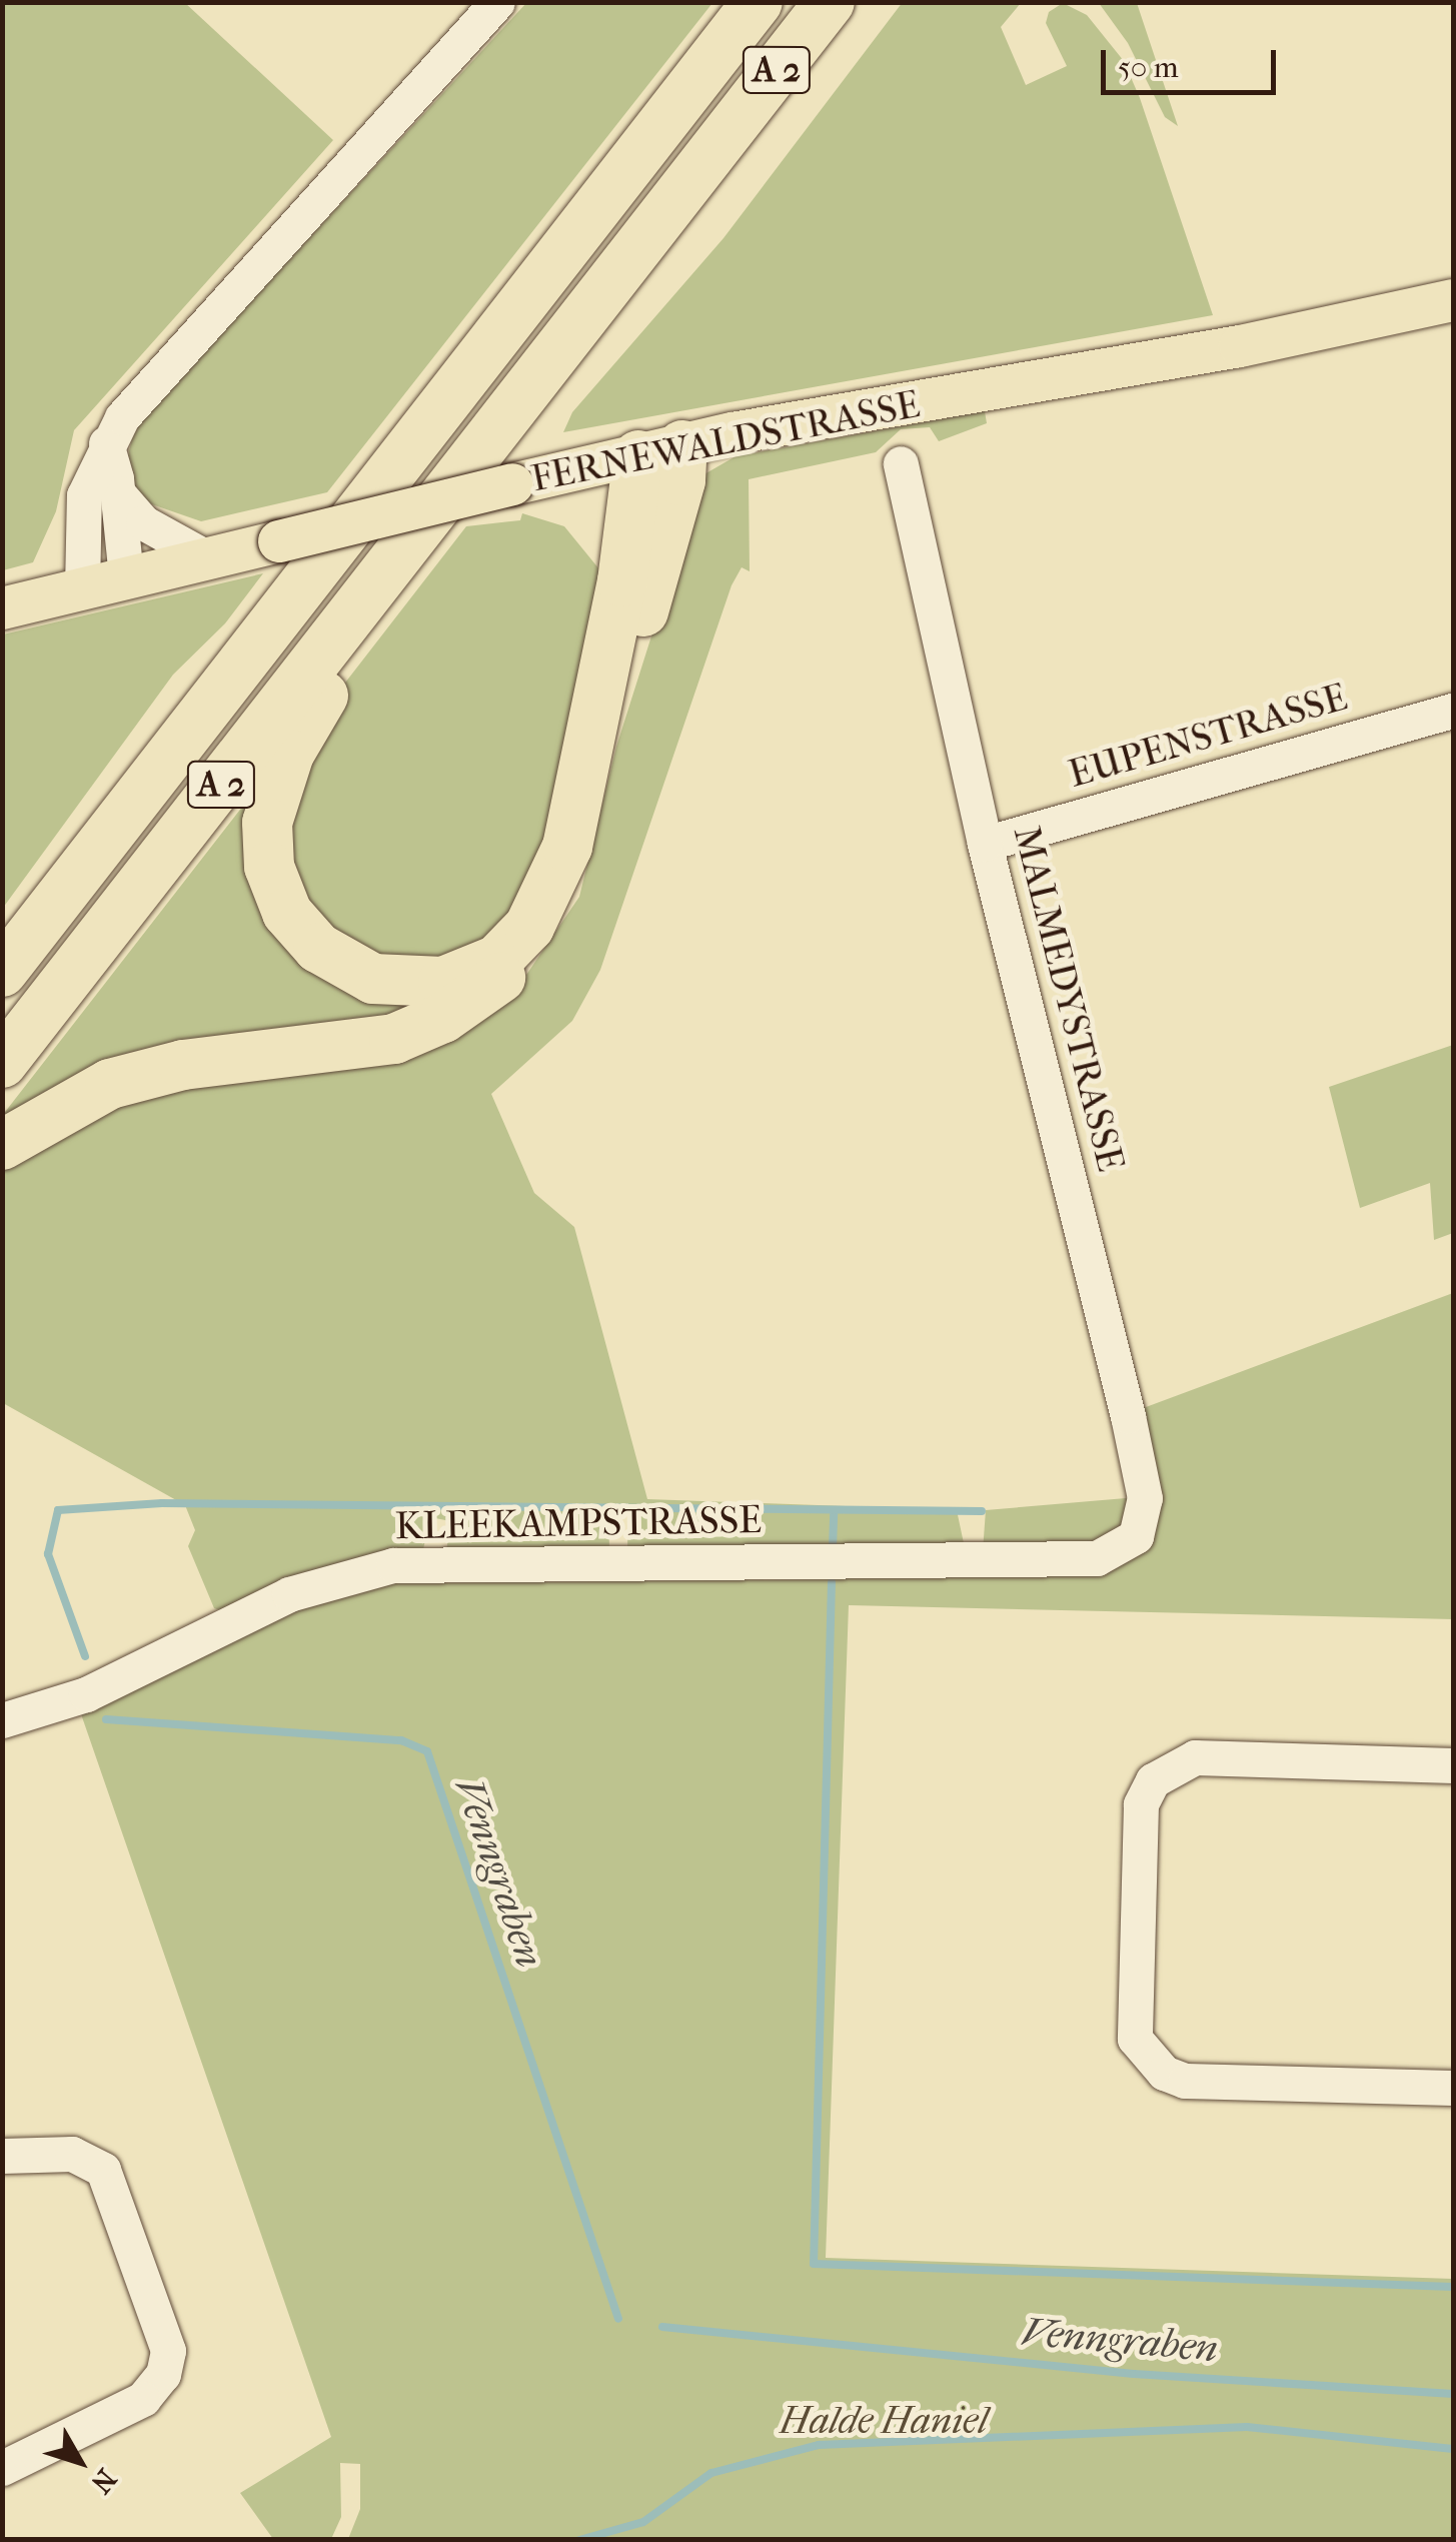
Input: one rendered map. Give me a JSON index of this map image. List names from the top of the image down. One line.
{"streets":{"highway":["A 2"],"main road":["FERNEWALDSTRASSE"],"street":["EUPENSTRASSE","MALMEDYSTRASSE","KLEEKAMPSTRASSE"]},"crossings":[["EUPENSTRASSE","MALMEDYSTRASSE"],["MALMEDYSTRASSE","KLEEKAMPSTRASSE"]],"water":["Venngraben"],"parks":["Halde Haniel"],"scale_bar":"50 m","north":"bottom right"}
